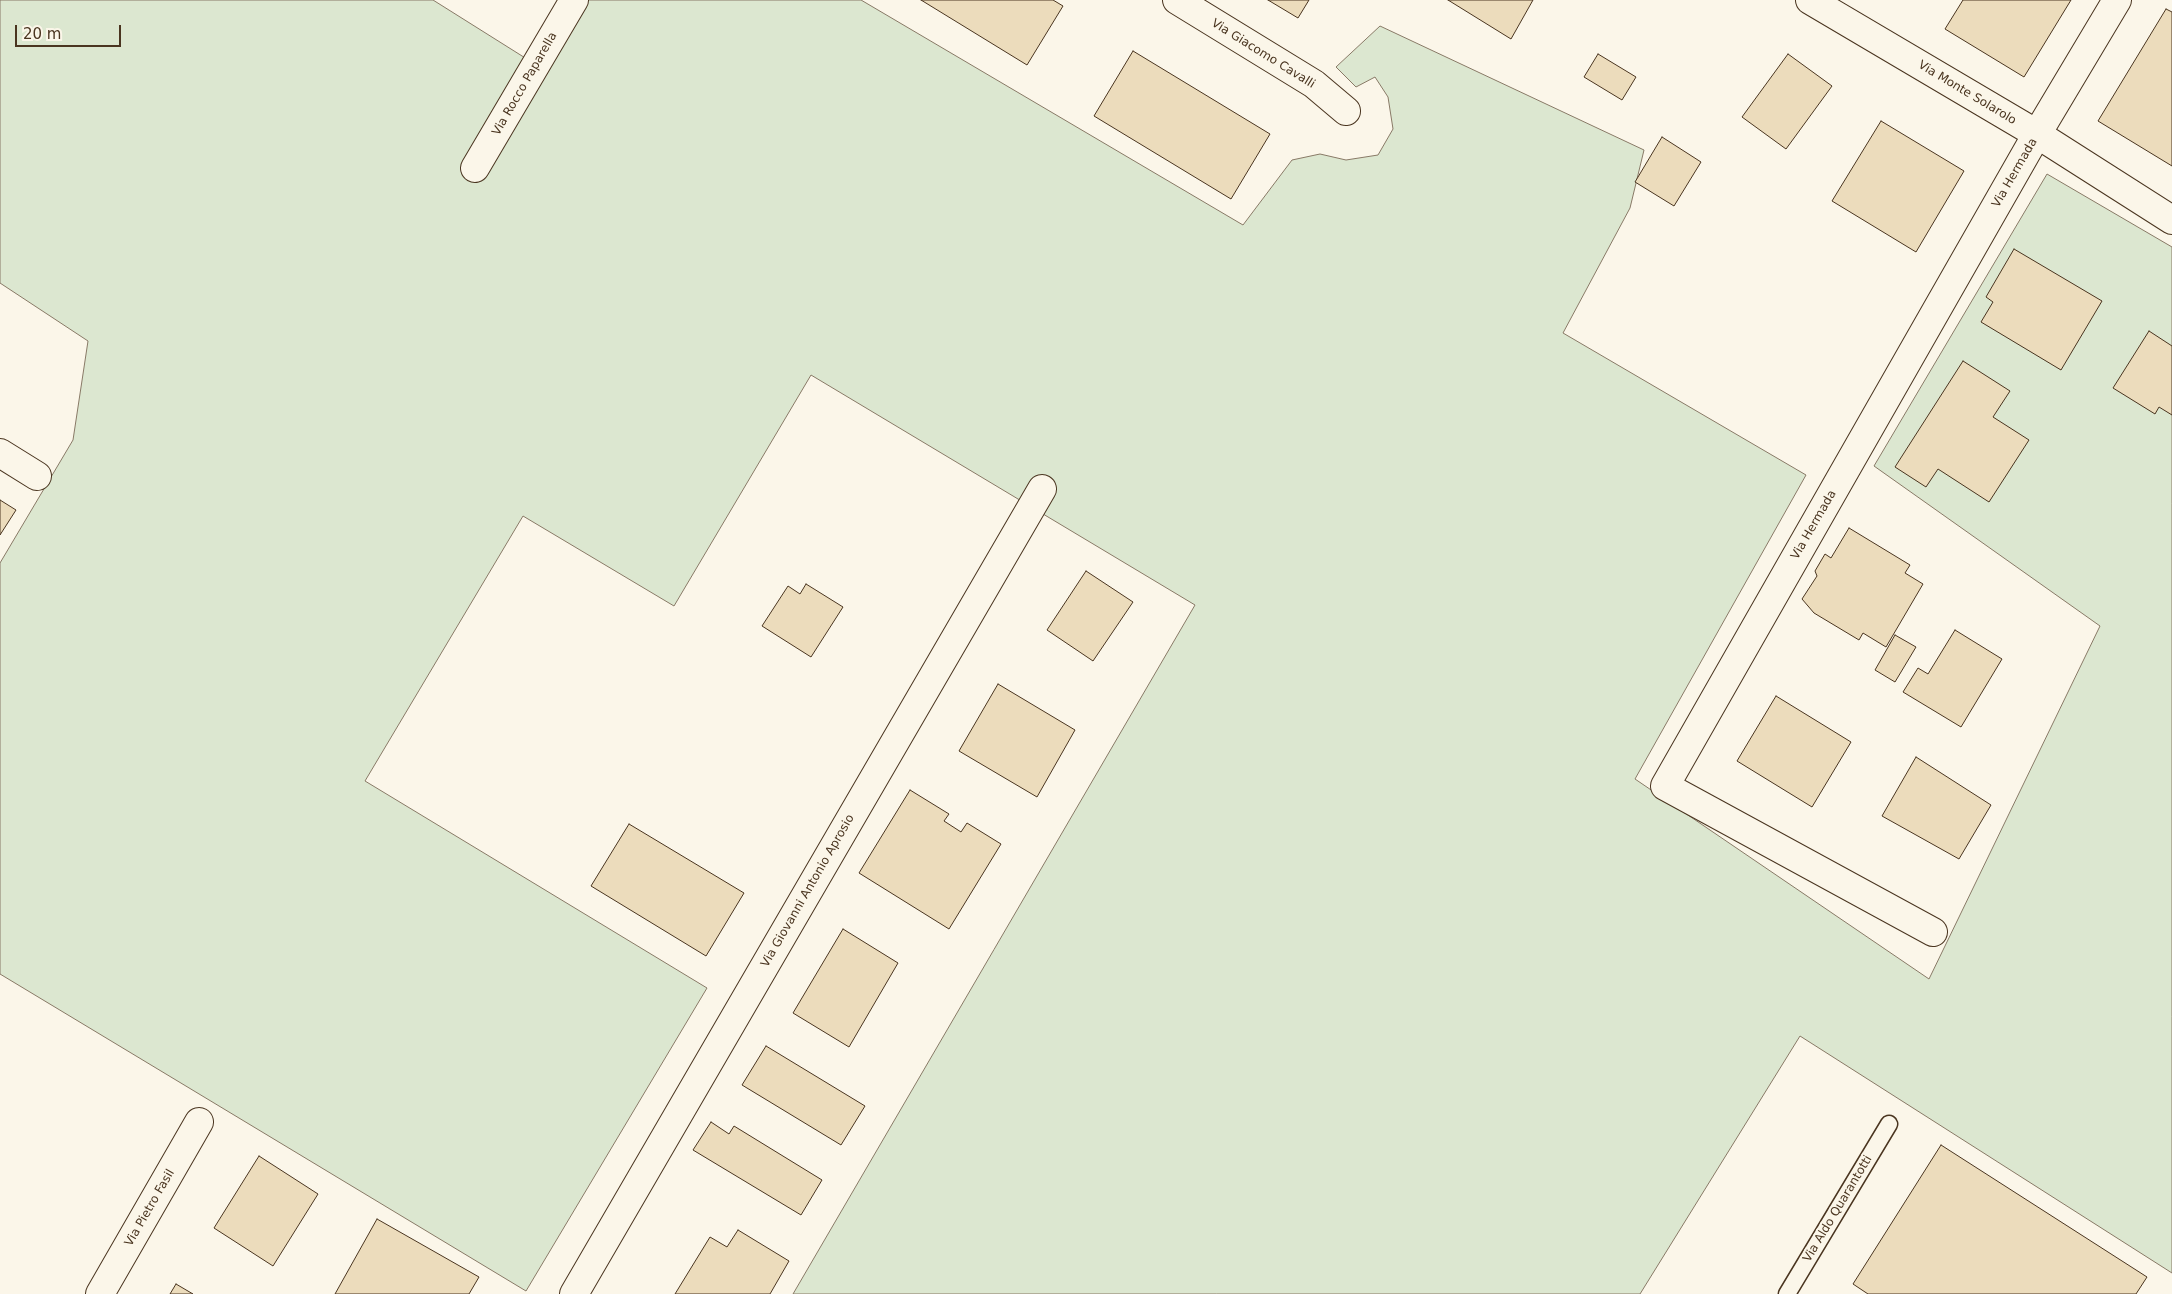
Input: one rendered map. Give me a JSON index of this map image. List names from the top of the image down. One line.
{"streets":{"street":["Via Giacomo Cavalli","Via Rocco Paparella","Via Monte Solarolo","Via Hermada","Via Giovanni Antonio Aprosio","Via Pietro Fasil"],"lane":["Via Aldo Quarantotti"]},"crossings":[["Via Monte Solarolo","Via Hermada"]],"scale_bar":"20 m"}
